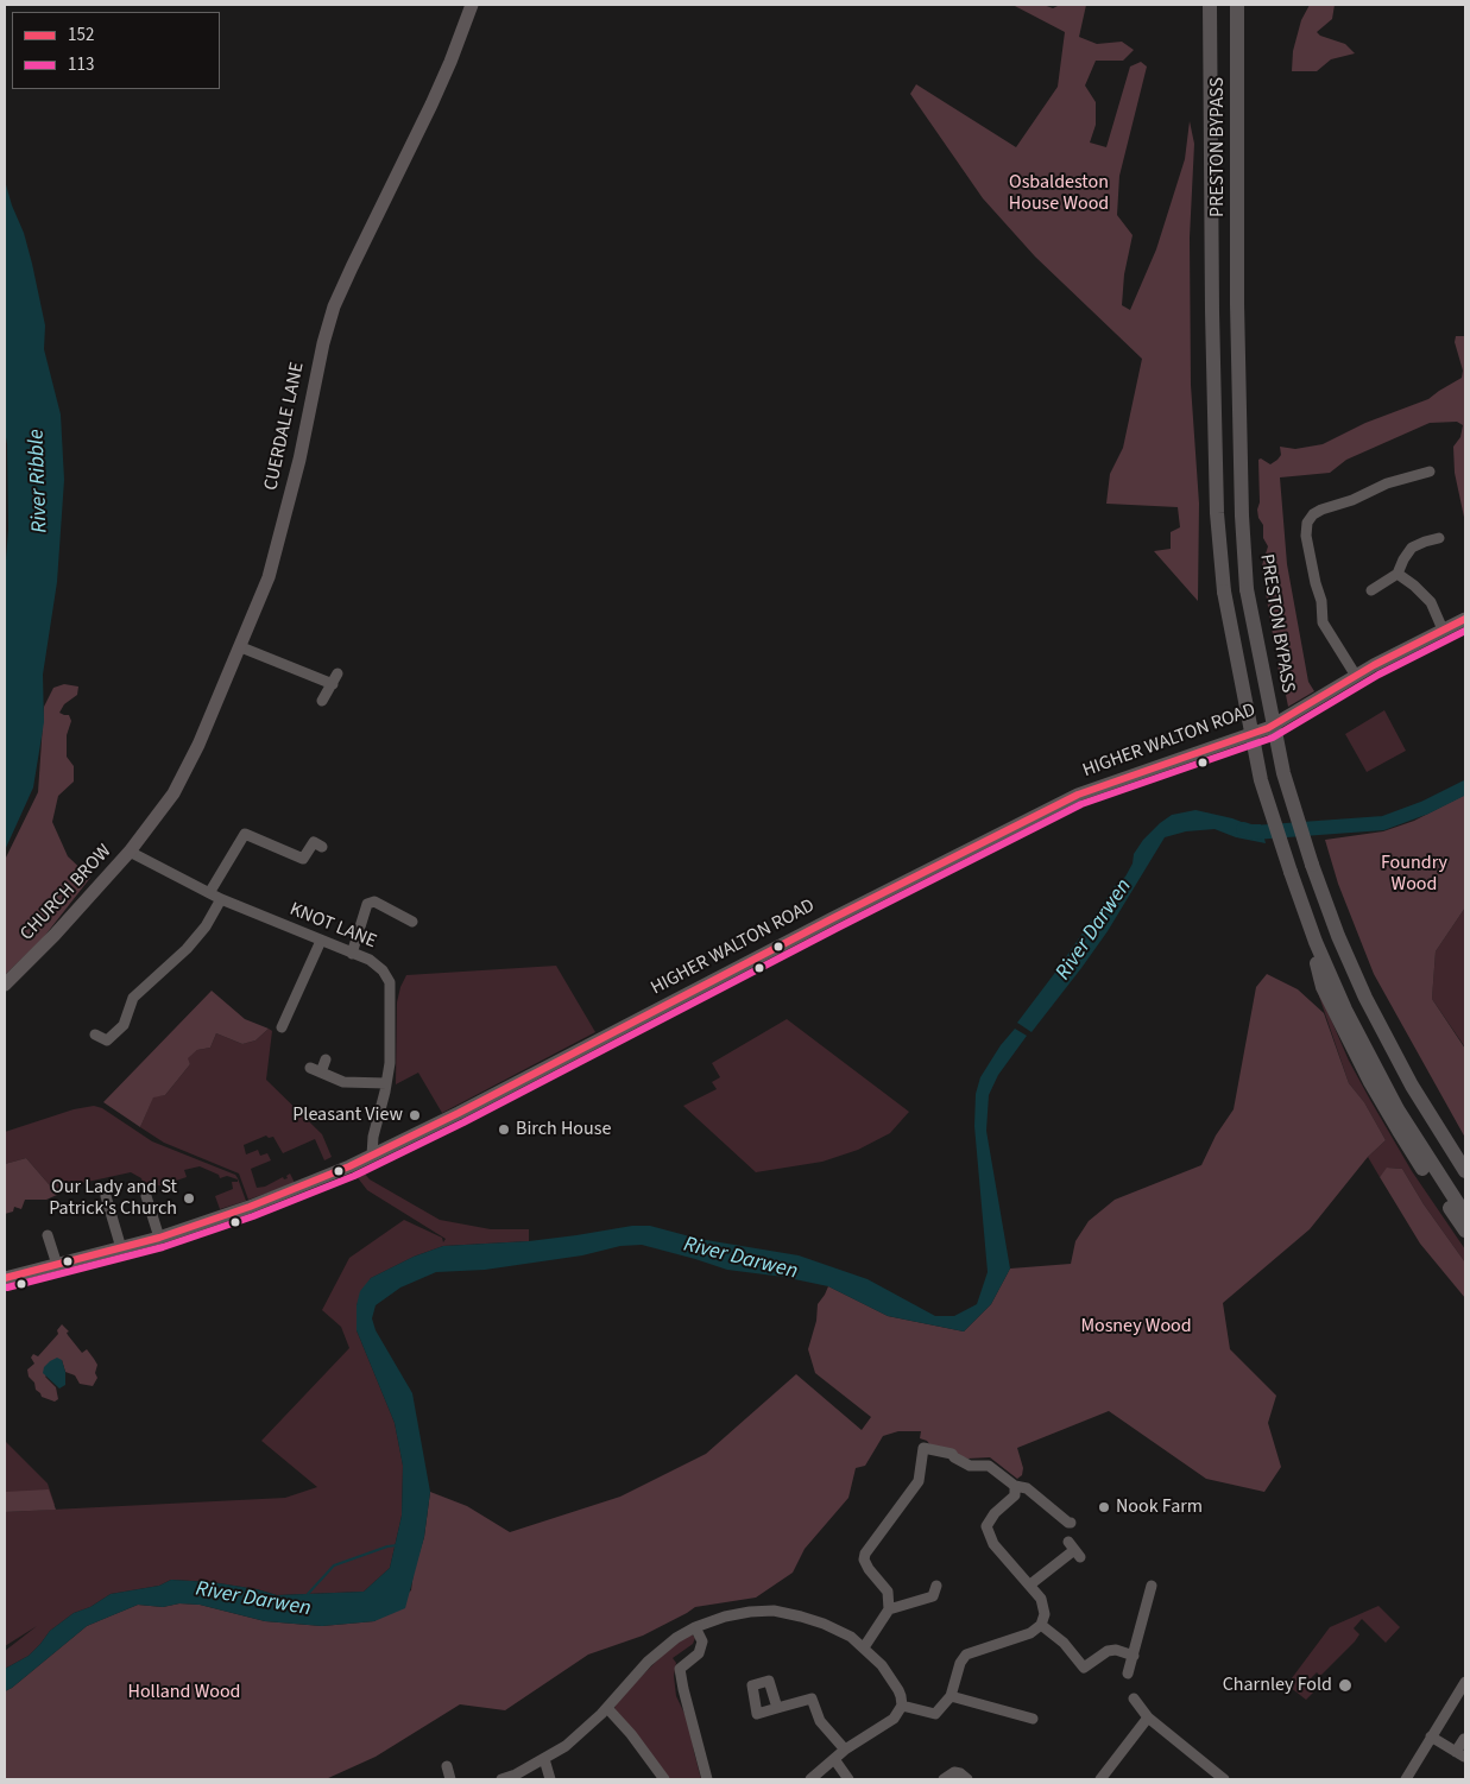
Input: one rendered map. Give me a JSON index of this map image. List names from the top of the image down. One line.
{"streets":{"highway":["PRESTON BYPASS"],"main road":["CUERDALE LANE","HIGHER WALTON ROAD","CHURCH BROW"],"street":["KNOT LANE"]},"crossings":[["CUERDALE LANE","CHURCH BROW"],["CUERDALE LANE","KNOT LANE"],["HIGHER WALTON ROAD","KNOT LANE"],["CHURCH BROW","KNOT LANE"]],"water":["River Ribble","River Darwen"],"parks":["Osbaldeston House Wood","Foundry Wood","Mosney Wood","Holland Wood"],"places":["Pleasant View","Birch House","Our Lady and St Patrick's Church","Nook Farm","Charnley Fold"],"lines":["transit line 152","transit line 113"],"legend":["152","113"]}
